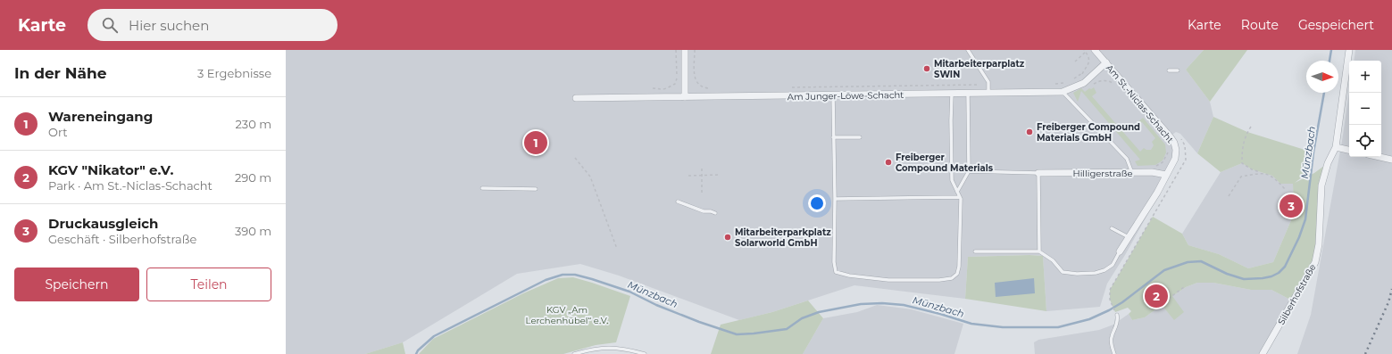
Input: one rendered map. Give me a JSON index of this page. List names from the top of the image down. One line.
{"streets":{"street":["Am Junger-Löwe-Schacht","Am St.-Niclas-Schacht","Hilligerstraße","Silberhofstraße"]},"crossings":[["Am Junger-Löwe-Schacht","Am St.-Niclas-Schacht"],["Am St.-Niclas-Schacht","Hilligerstraße"]],"water":["Münzbach"],"parks":["KGV „Am Lerchenhübel“ e.V."],"places":["Mitarbeiterparplatz SWIN","Freiberger Compound Materials GmbH","Freiberger Compound Materials","Mitarbeiterparkplatz Solarworld GmbH"],"north":"right","page":{"header":"Karte","search":"Hier suchen","nav":["Karte","Route","Gespeichert"],"heading":["In der Nähe","3 Ergebnisse"],"map_buttons":["+","−"],"list":[{"mark":"1","name":"Wareneingang","note":"Ort","value":"230 m"},{"mark":"2","name":"KGV \"Nikator\" e.V.","note":"Park · Am St.-Niclas-Schacht","value":"290 m"},{"mark":"3","name":"Druckausgleich","note":"Geschäft · Silberhofstraße","value":"390 m"}],"pins":["1","3","2"],"buttons":["Speichern","Teilen"]}}
